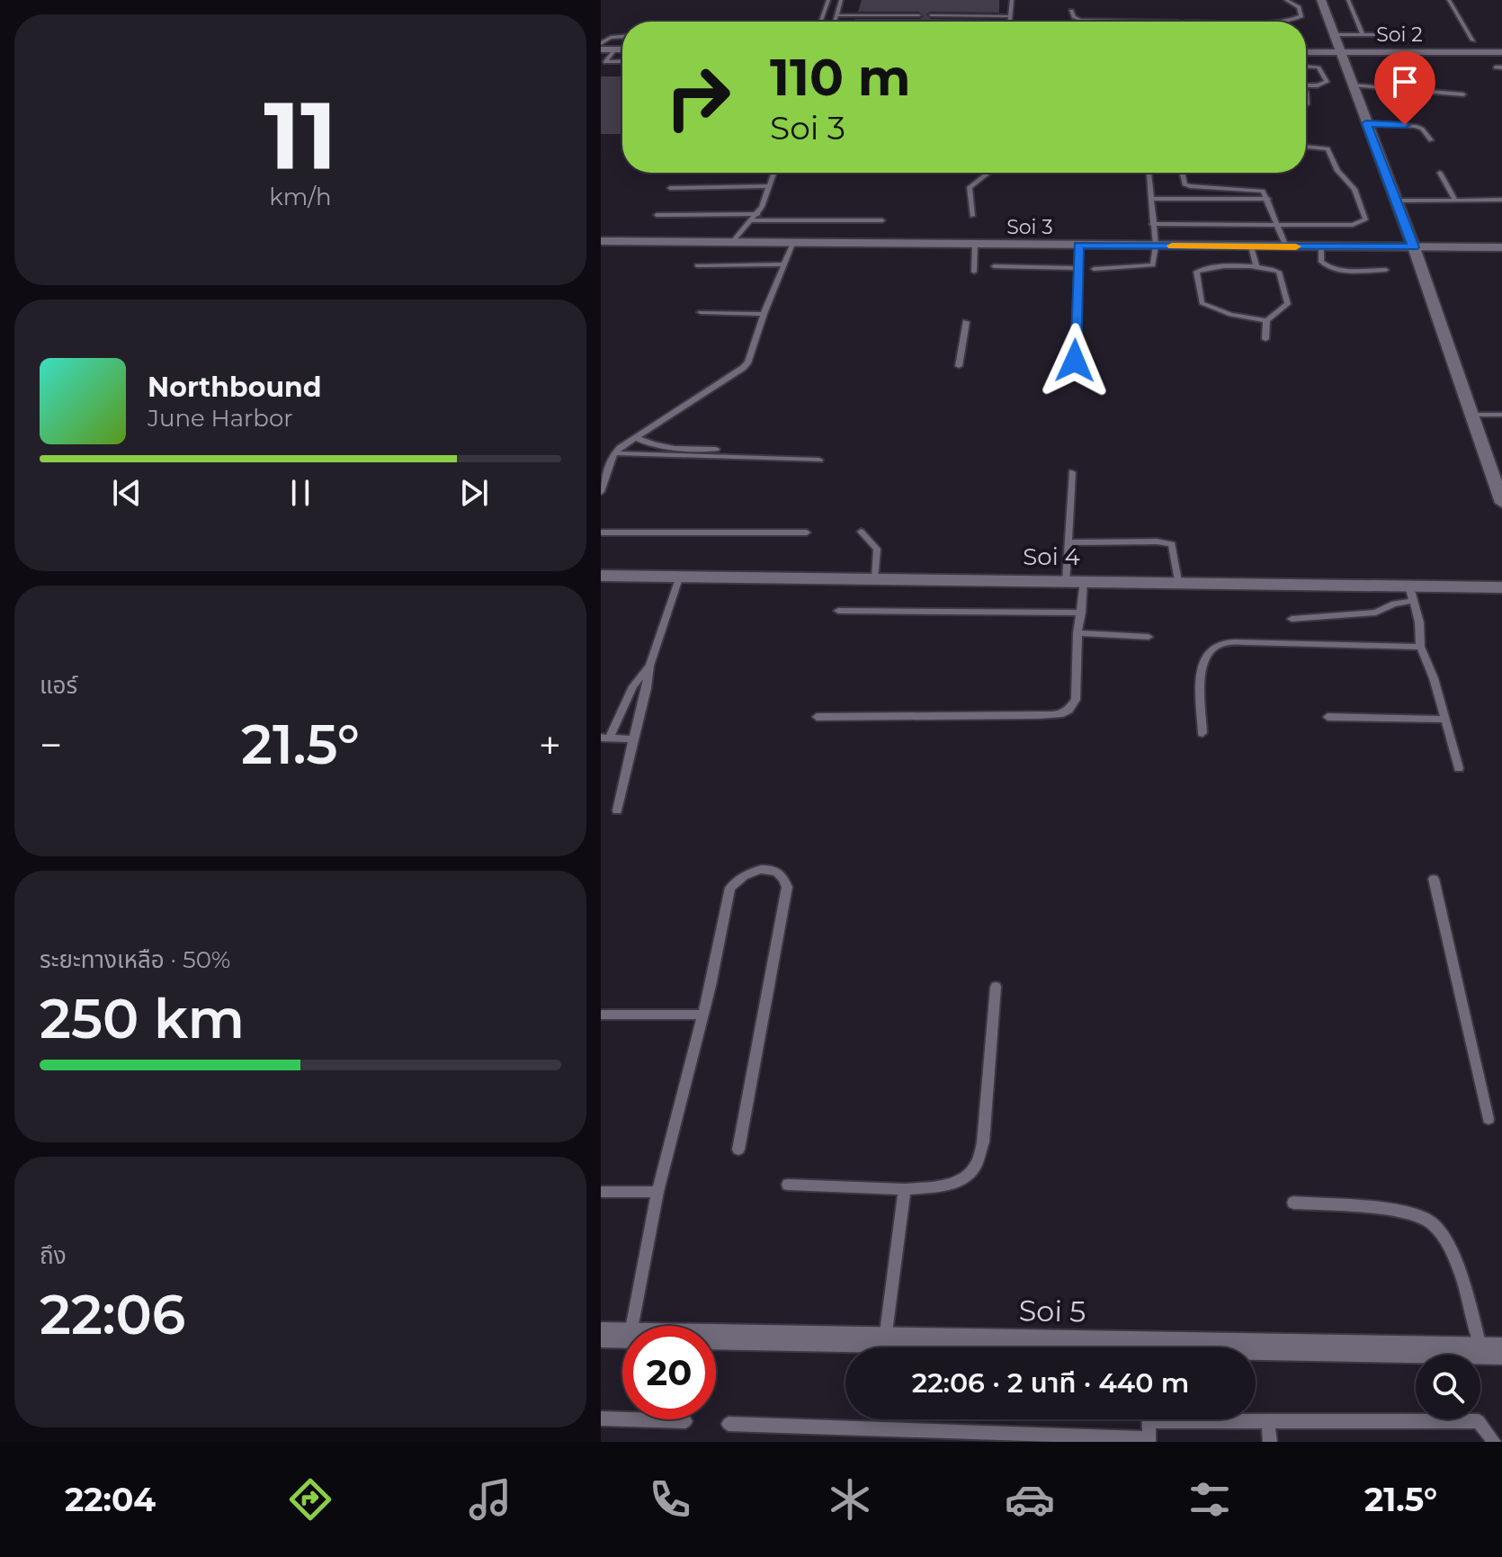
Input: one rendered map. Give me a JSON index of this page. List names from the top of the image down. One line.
{"streets":{"street":["Soi 2","Soi 3","Soi 4","Soi 5"]},"page":{"tile":[["11","km/h"],"แอร์",["ระยะทางเหลือ · 50%","250 km"],["ถึง","22:06"]],"turn":["110 m","Soi 3"],"song":["Northbound","June Harbor"],"heat":["−","21.5°","+"],"limit":"20","trip":"22:06 · 2 นาที · 440 m","tabs":["22:04","21.5°"]}}
